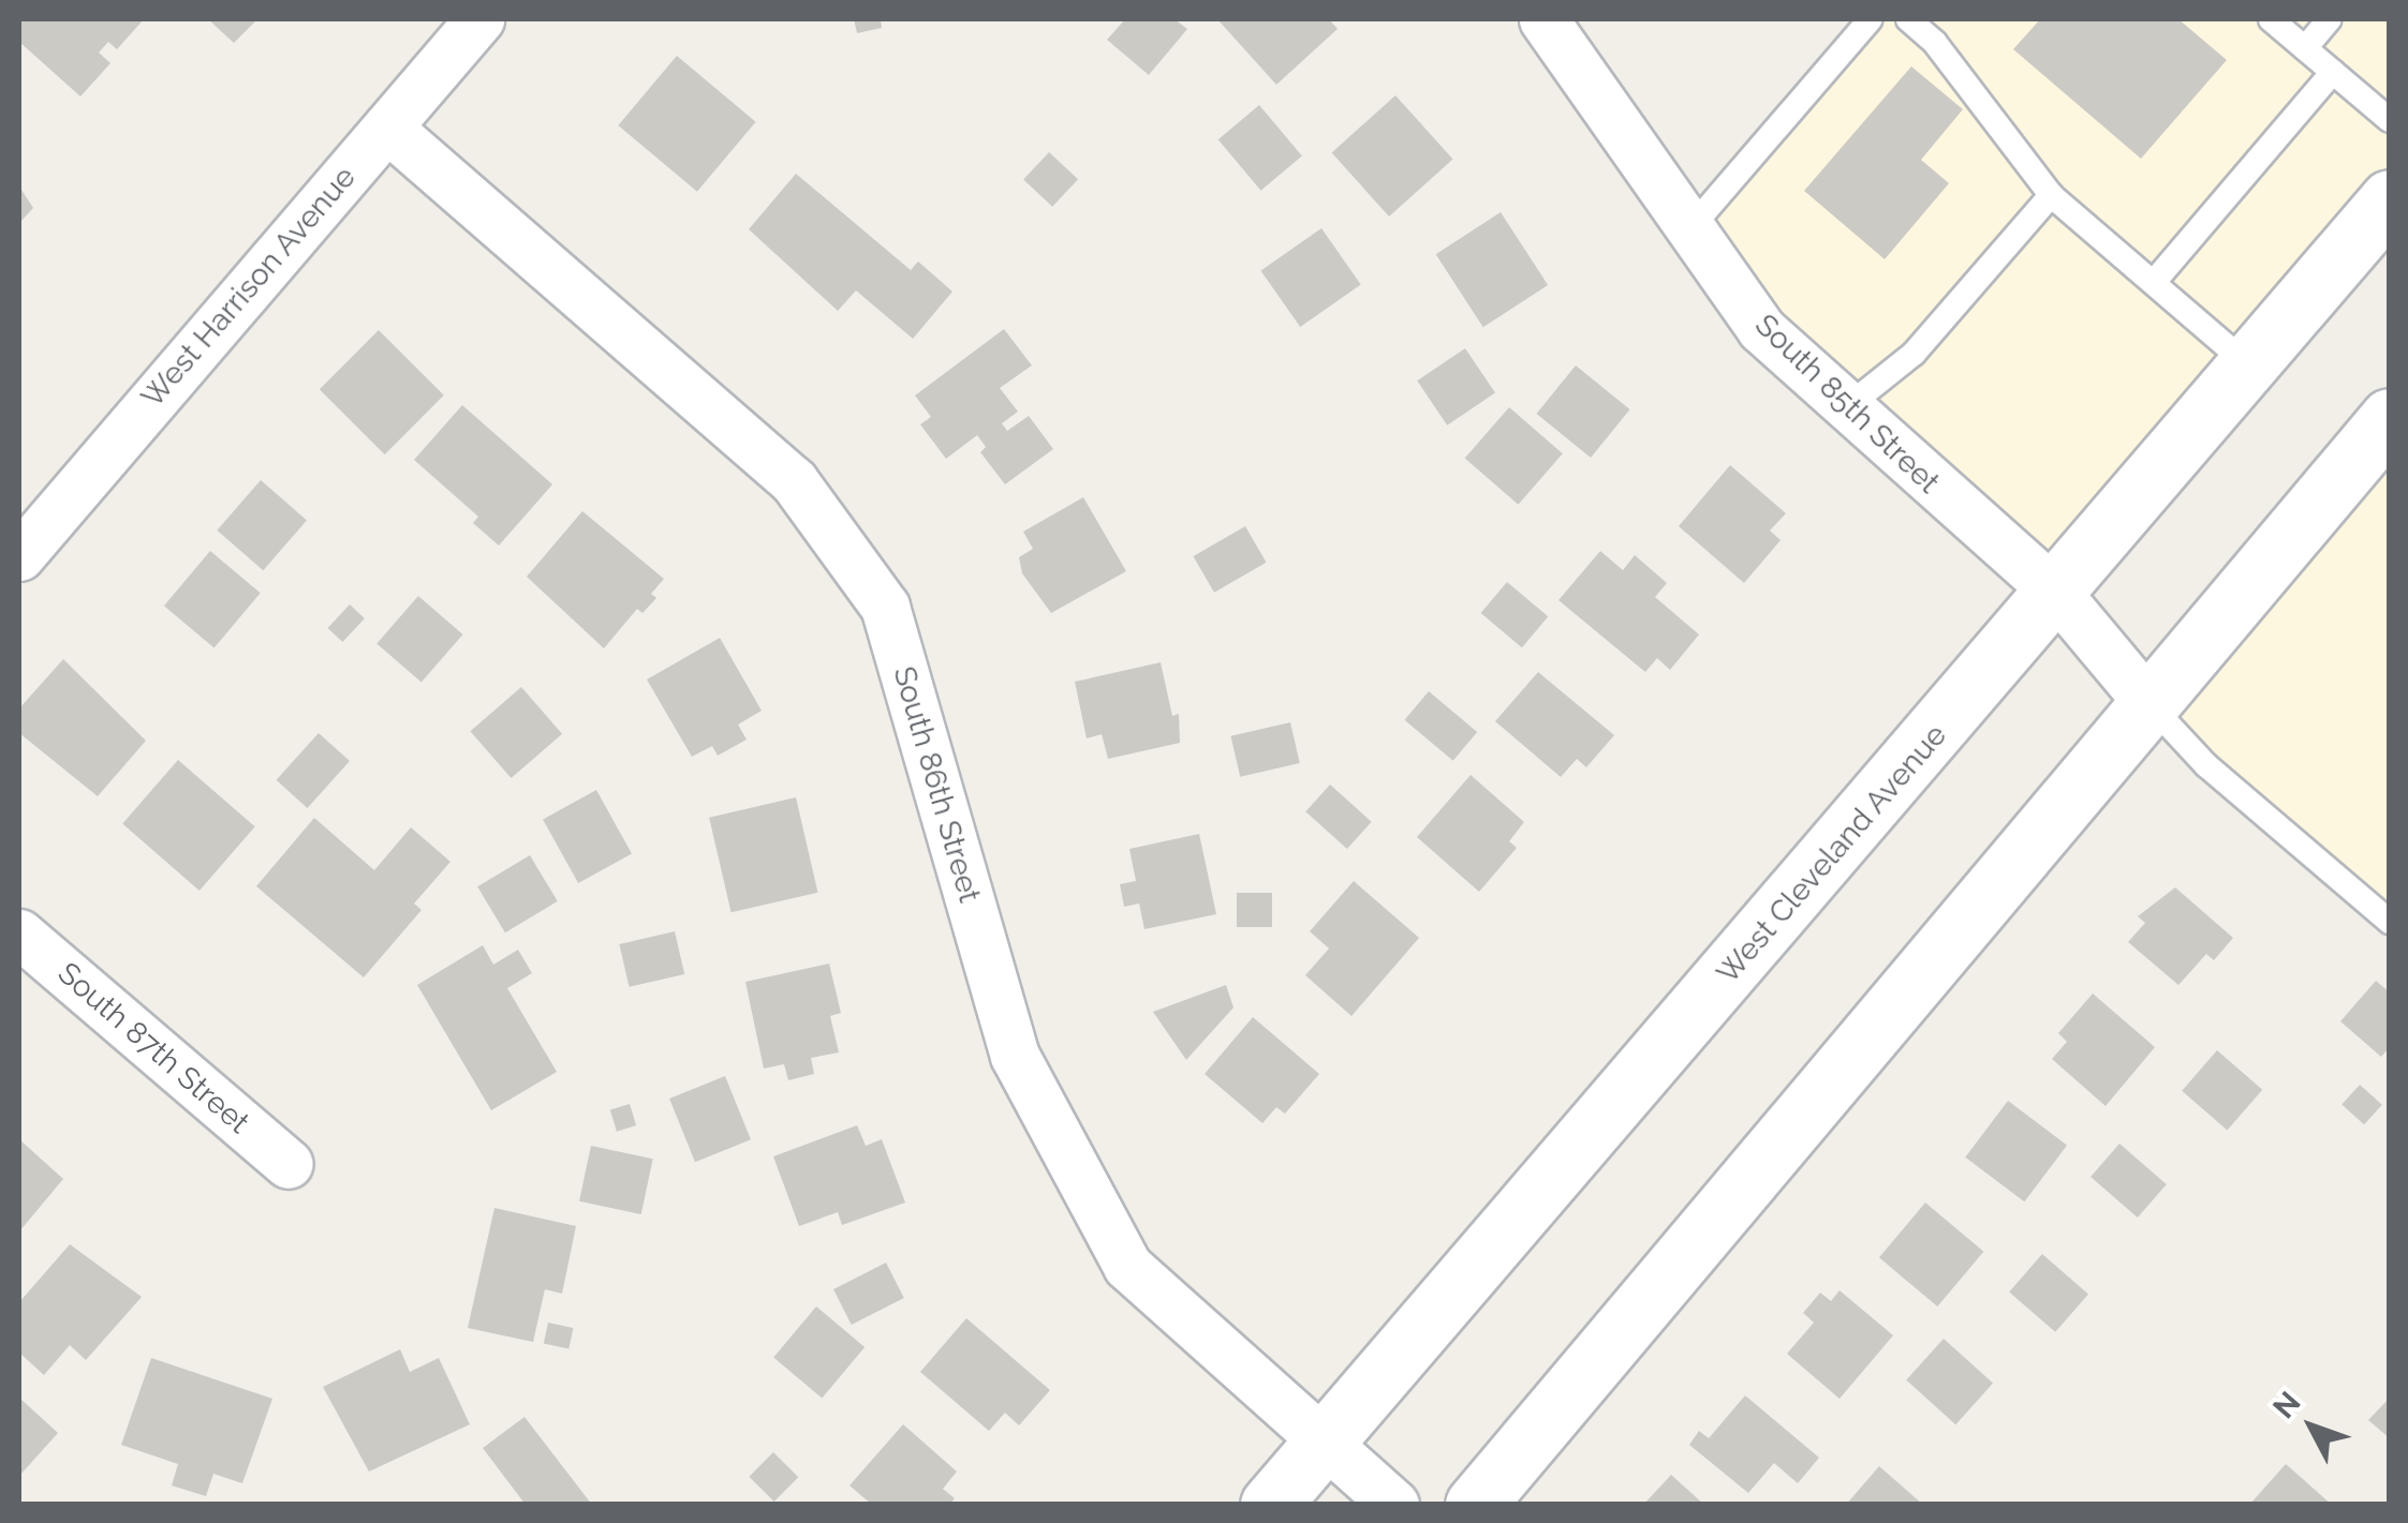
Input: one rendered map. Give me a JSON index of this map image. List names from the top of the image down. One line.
{"streets":{"street":["West Harrison Avenue","South 85th Street","South 86th Street","West Cleveland Avenue","South 87th Street"]},"crossings":[["West Harrison Avenue","South 86th Street"],["South 85th Street","West Cleveland Avenue"],["South 86th Street","West Cleveland Avenue"]],"north":"top left"}
